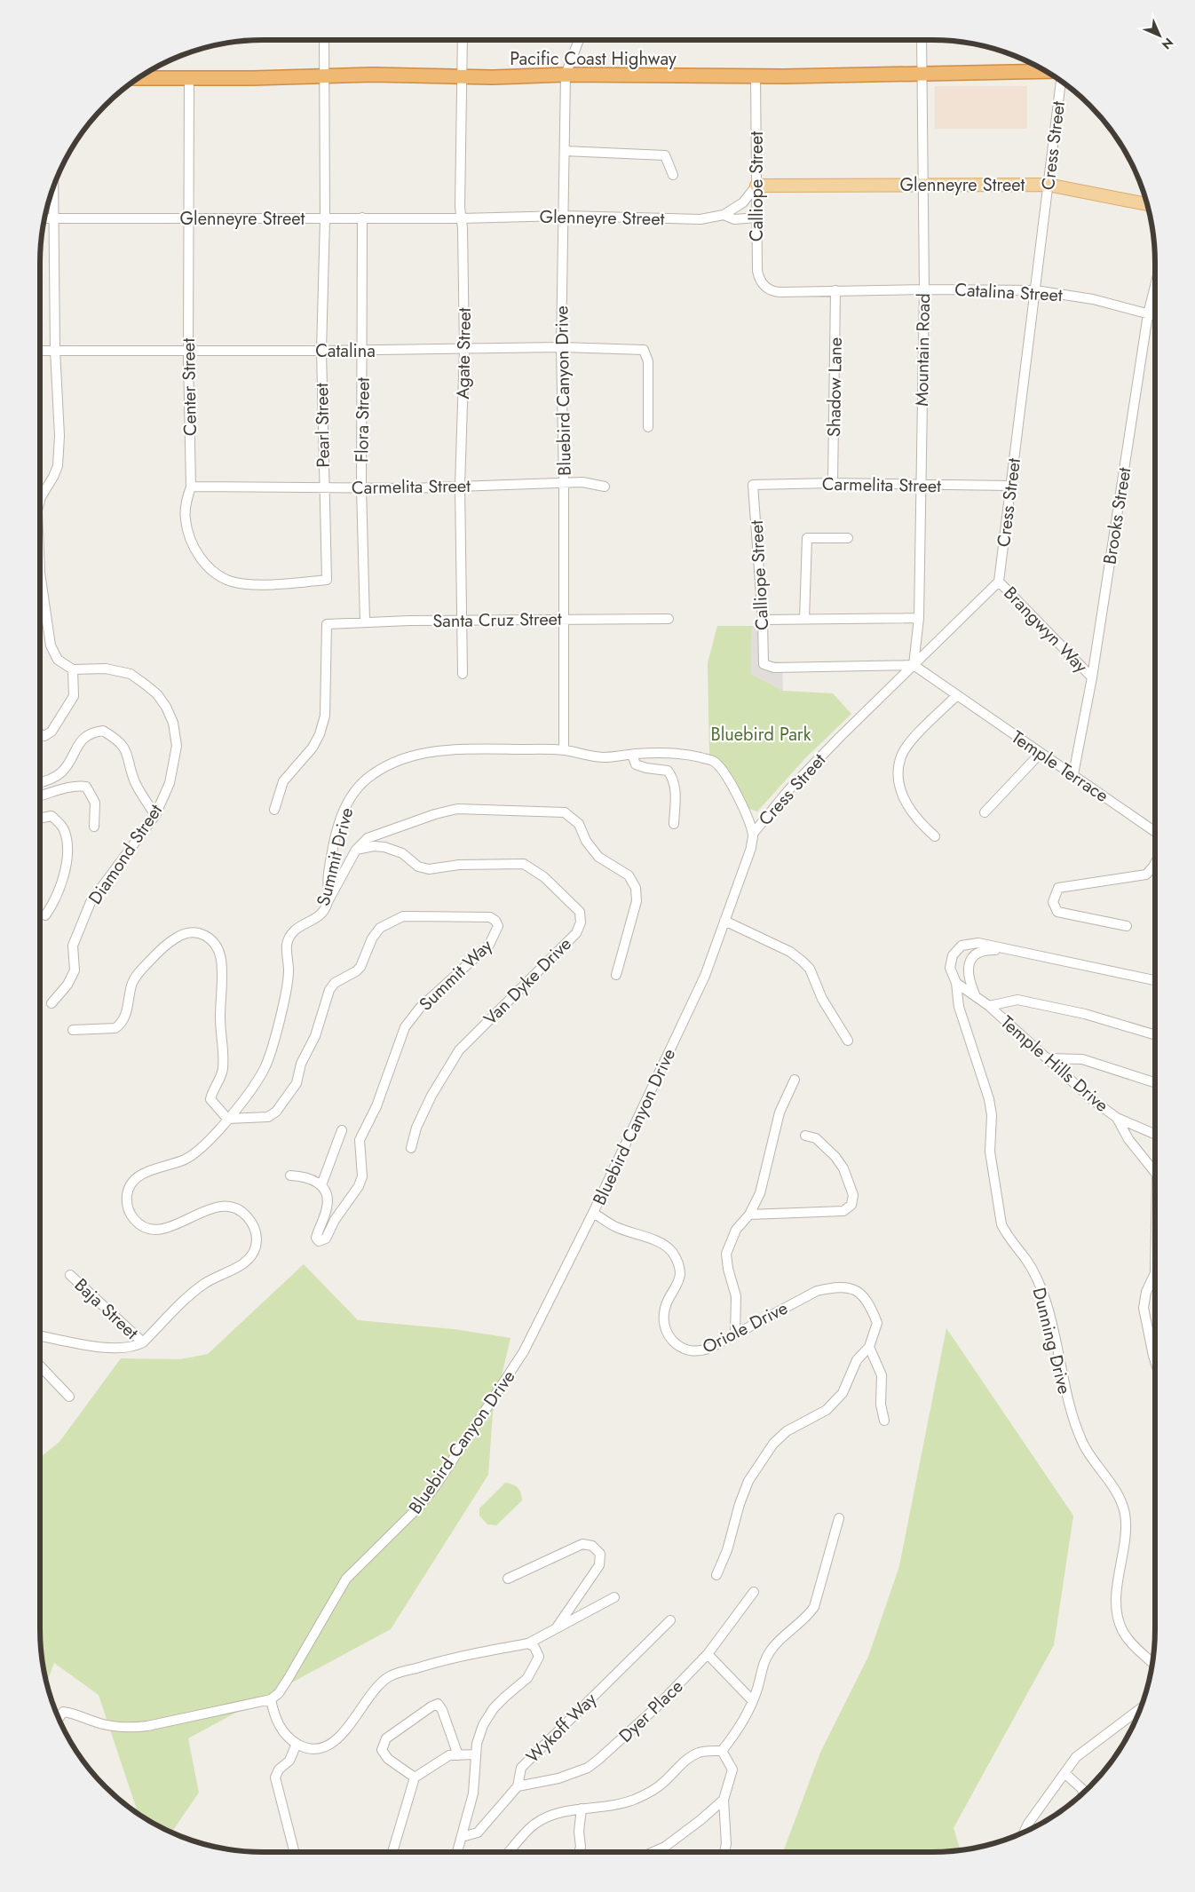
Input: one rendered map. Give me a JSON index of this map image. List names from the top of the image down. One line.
{"streets":{"highway":["Pacific Coast Highway"],"main road":["Glenneyre Street"],"street":["Cress Street","Calliope Street","Catalina Street","Mountain Road","Catalina","Agate Street","Center Street","Shadow Lane","Bluebird Canyon Drive","Flora Street","Pearl Street","Carmelita Street","Brooks Street","Santa Cruz Street","Brangwyn Way","Temple Terrace","Diamond Street","Summit Drive","Summit Way","Van Dyke Drive","Temple Hills Drive","Baja Street","Oriole Drive","Dunning Drive","Dyer Place","Wykoff Way"]},"crossings":[["Pacific Coast Highway","Calliope Street"],["Pacific Coast Highway","Mountain Road"],["Pacific Coast Highway","Agate Street"],["Pacific Coast Highway","Center Street"],["Pacific Coast Highway","Bluebird Canyon Drive"],["Pacific Coast Highway","Pearl Street"],["Cress Street","Glenneyre Street"],["Cress Street","Calliope Street"],["Cress Street","Catalina Street"],["Cress Street","Mountain Road"],["Cress Street","Bluebird Canyon Drive"],["Cress Street","Carmelita Street"],["Cress Street","Brangwyn Way"],["Cress Street","Temple Terrace"],["Cress Street","Summit Drive"],["Glenneyre Street","Calliope Street"],["Glenneyre Street","Mountain Road"],["Glenneyre Street","Agate Street"],["Glenneyre Street","Center Street"],["Glenneyre Street","Bluebird Canyon Drive"],["Glenneyre Street","Flora Street"],["Glenneyre Street","Pearl Street"],["Calliope Street","Catalina Street"],["Calliope Street","Mountain Road"],["Calliope Street","Carmelita Street"],["Calliope Street","Temple Terrace"],["Catalina Street","Mountain Road"],["Catalina Street","Shadow Lane"],["Catalina Street","Brooks Street"],["Mountain Road","Carmelita Street"],["Mountain Road","Temple Terrace"],["Catalina","Agate Street"],["Catalina","Center Street"],["Catalina","Bluebird Canyon Drive"],["Catalina","Flora Street"],["Catalina","Pearl Street"],["Agate Street","Carmelita Street"],["Agate Street","Santa Cruz Street"],["Center Street","Pearl Street"],["Center Street","Carmelita Street"],["Shadow Lane","Carmelita Street"],["Bluebird Canyon Drive","Carmelita Street"],["Bluebird Canyon Drive","Santa Cruz Street"],["Bluebird Canyon Drive","Summit Drive"],["Bluebird Canyon Drive","Oriole Drive"],["Flora Street","Carmelita Street"],["Flora Street","Santa Cruz Street"],["Pearl Street","Carmelita Street"],["Brooks Street","Brangwyn Way"],["Brooks Street","Temple Terrace"],["Summit Drive","Summit Way"],["Summit Drive","Baja Street"],["Temple Hills Drive","Dunning Drive"],["Dyer Place","Wykoff Way"]],"parks":["Bluebird Park"],"north":"bottom right"}
